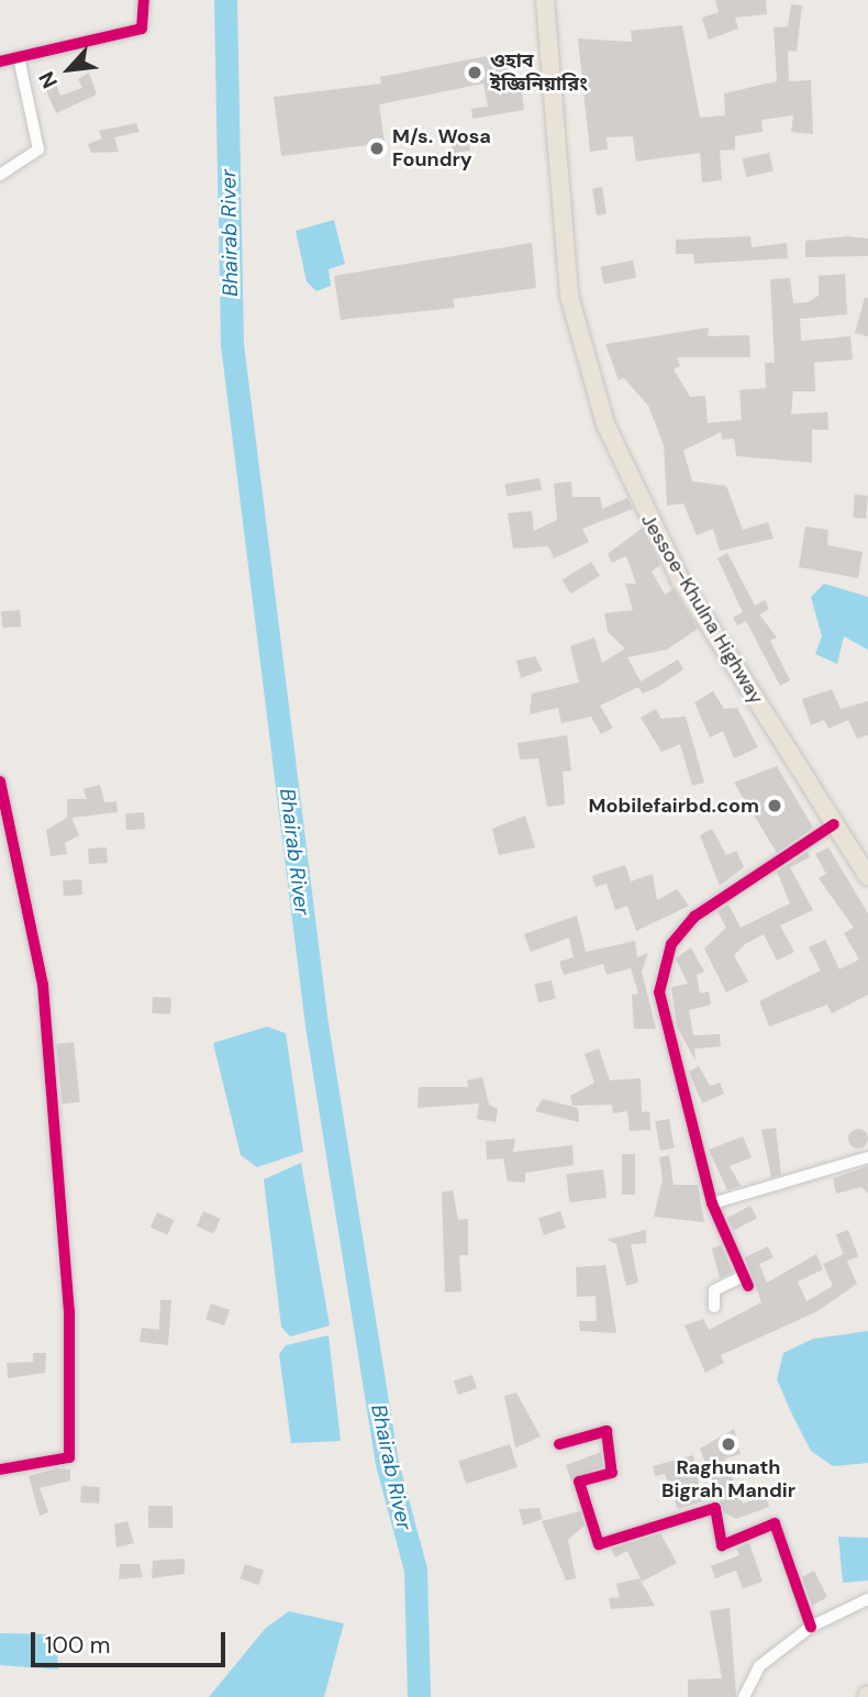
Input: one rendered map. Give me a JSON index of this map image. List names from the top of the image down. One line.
{"streets":{"highway":["Jessoe-Khulna Highway"]},"water":["Bhairab River"],"places":["ওহাব ইজ্ঞিনিয়ারিং","M/s. Wosa Foundry","Mobilefairbd.com","Raghunath Bigrah Mandir"],"scale_bar":"100 m","north":"bottom left"}
